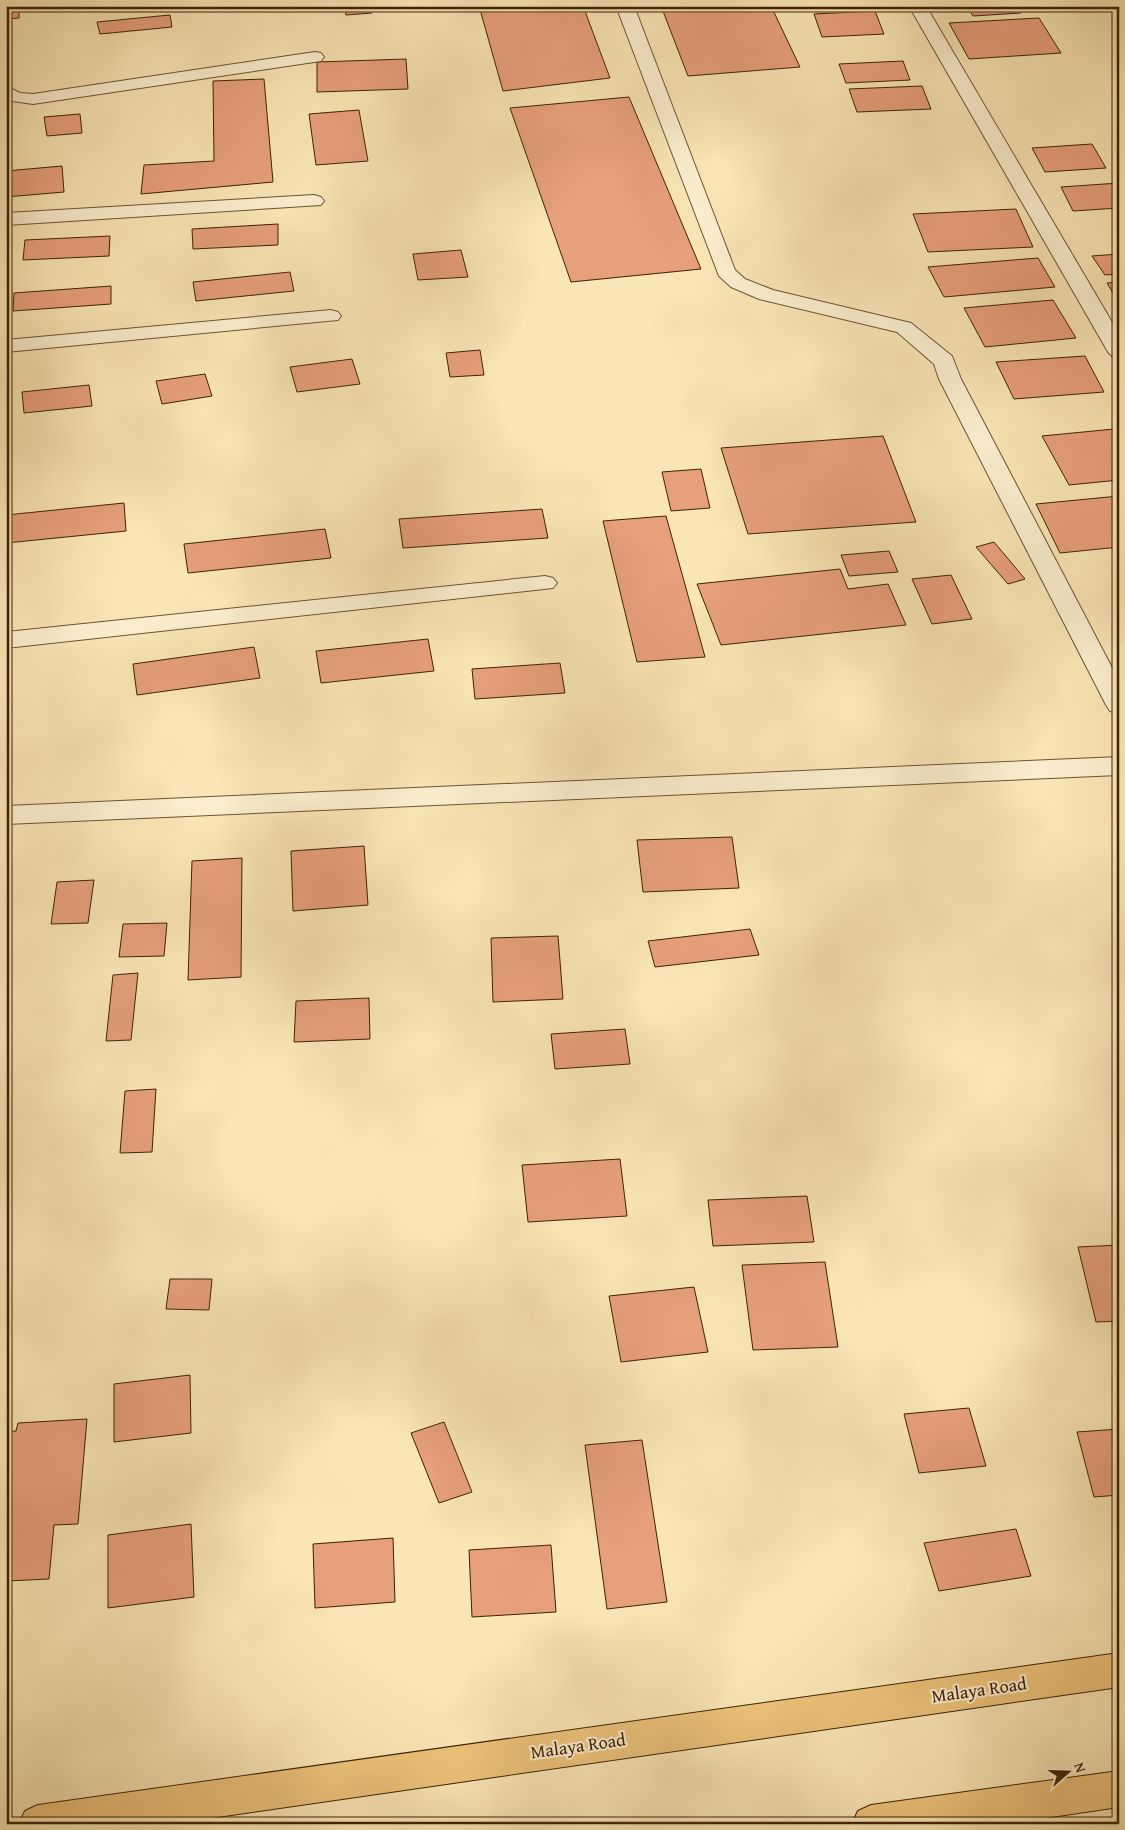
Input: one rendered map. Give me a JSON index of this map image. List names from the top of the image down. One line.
{"streets":{"main road":["Malaya Road"]},"north":"right"}
